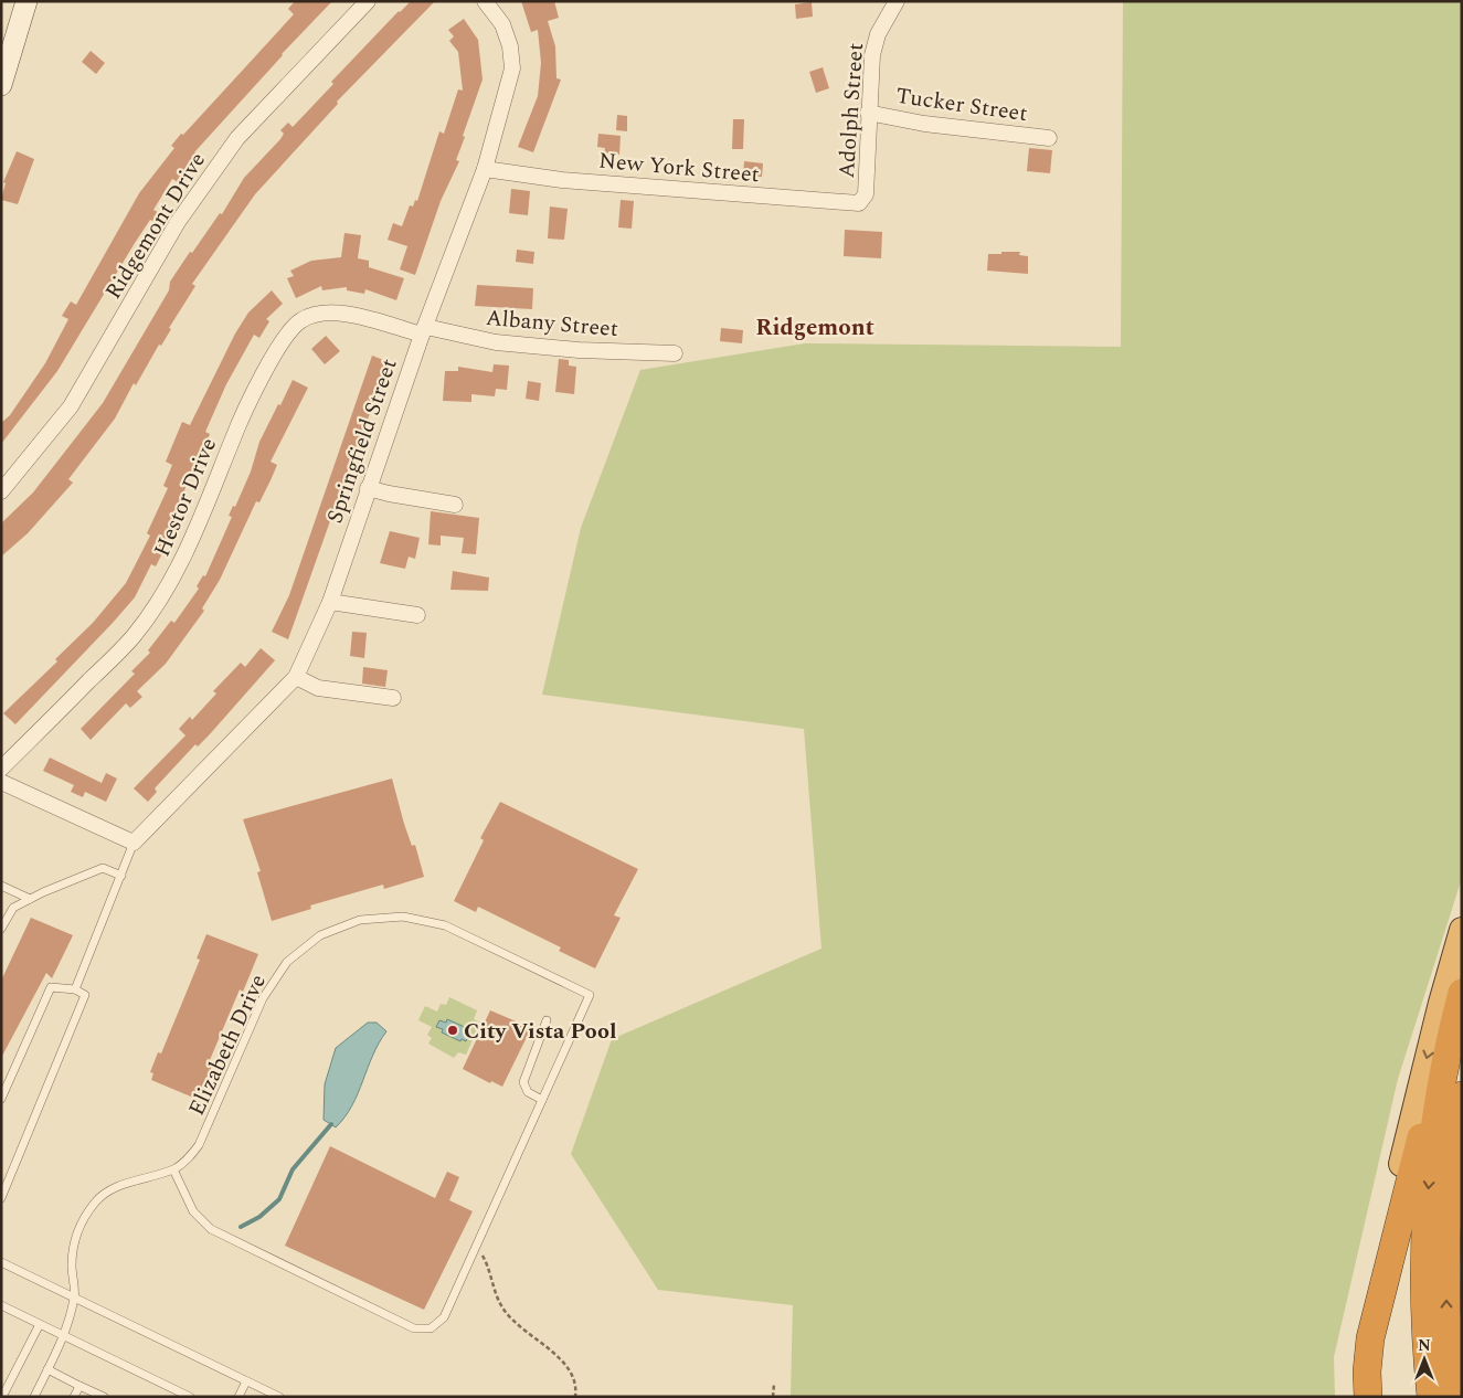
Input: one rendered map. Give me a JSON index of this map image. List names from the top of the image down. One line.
{"streets":{"street":["Tucker Street","Adolph Street","New York Street","Ridgemont Drive","Albany Street","Springfield Street","Hestor Drive"],"lane":["Elizabeth Drive"]},"crossings":[["Tucker Street","Adolph Street"],["Adolph Street","New York Street"],["New York Street","Springfield Street"],["Albany Street","Springfield Street"],["Albany Street","Hestor Drive"],["Springfield Street","Hestor Drive"]],"districts":["Ridgemont"],"places":["City Vista Pool"],"north":"top"}
